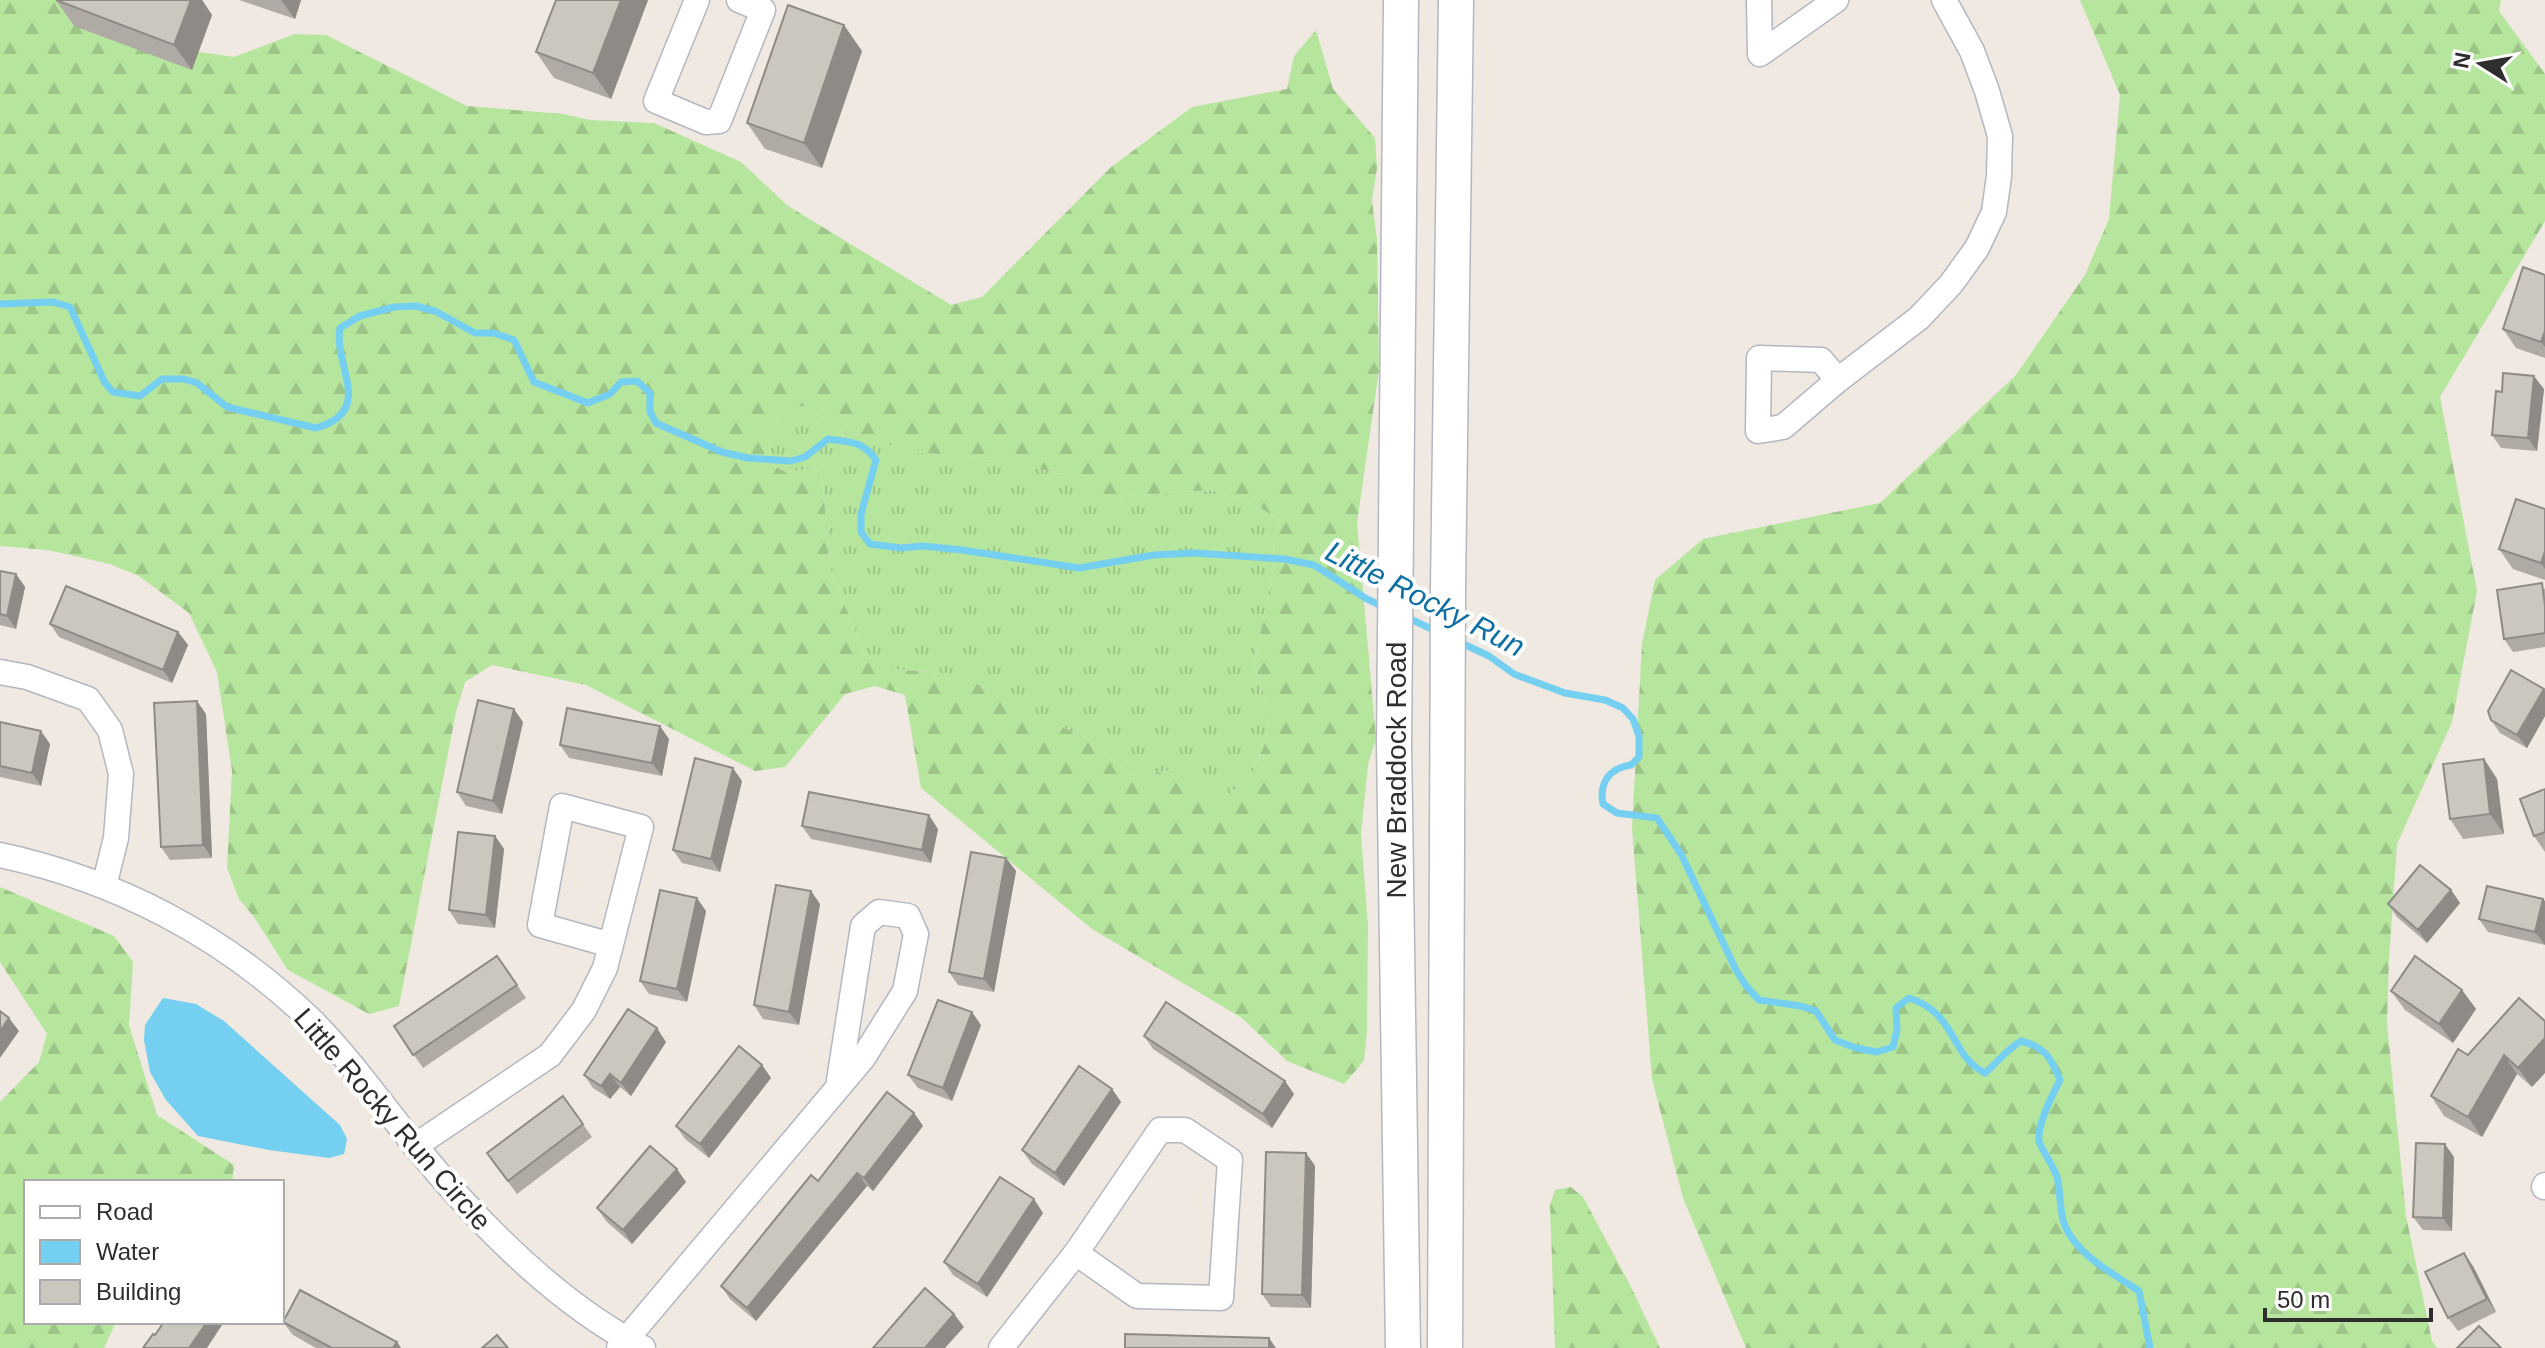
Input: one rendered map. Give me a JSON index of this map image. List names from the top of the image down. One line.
{"streets":{"main road":["New Braddock Road"],"street":["Little Rocky Run Circle"]},"water":["Little Rocky Run"],"legend":["Road","Water","Building"],"scale_bar":"50 m","north":"left"}
